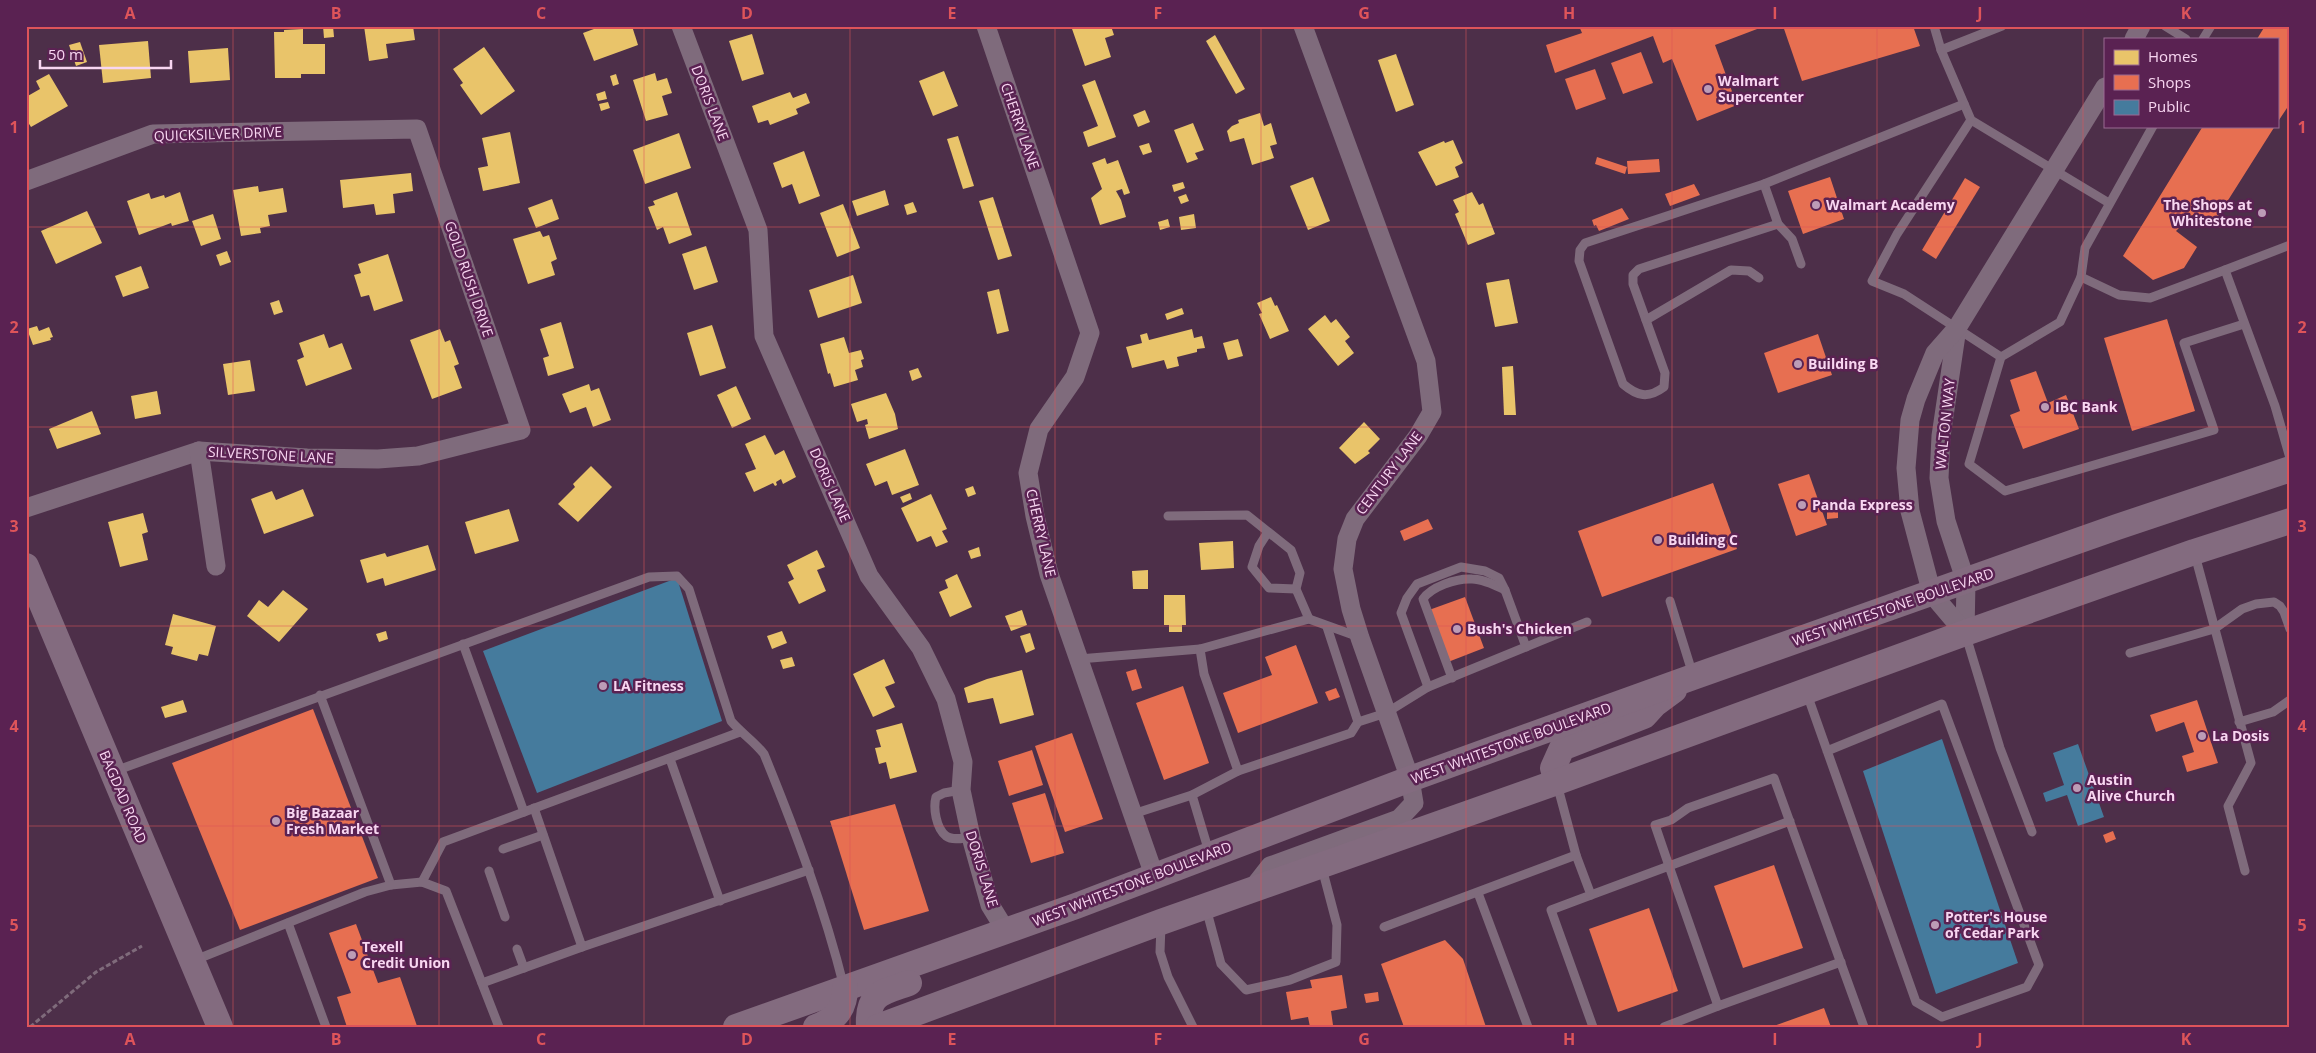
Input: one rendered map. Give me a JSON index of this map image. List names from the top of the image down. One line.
{"streets":{"main road":["WEST WHITESTONE BOULEVARD","BAGDAD ROAD"],"street":["DORIS LANE","CHERRY LANE","QUICKSILVER DRIVE","GOLD RUSH DRIVE","WALTON WAY","SILVERSTONE LANE","CENTURY LANE"]},"crossings":[["DORIS LANE","WEST WHITESTONE BOULEVARD"],["CHERRY LANE","WEST WHITESTONE BOULEVARD"],["QUICKSILVER DRIVE","GOLD RUSH DRIVE"],["GOLD RUSH DRIVE","SILVERSTONE LANE"],["WALTON WAY","WEST WHITESTONE BOULEVARD"],["CENTURY LANE","WEST WHITESTONE BOULEVARD"]],"places":["Walmart Supercenter","Walmart Academy","The Shops at Whitestone","Building B","IBC Bank","Panda Express","Building C","Bush's Chicken","LA Fitness","La Dosis","Austin Alive Church","Big Bazaar Fresh Market","Potter's House of Cedar Park","Texell Credit Union"],"legend":["Homes","Shops","Public"],"scale_bar":"50 m","grid":{"columns":["A","B","C","D","E","F","G","H","I","J","K"],"rows":["1","2","3","4","5"]}}
